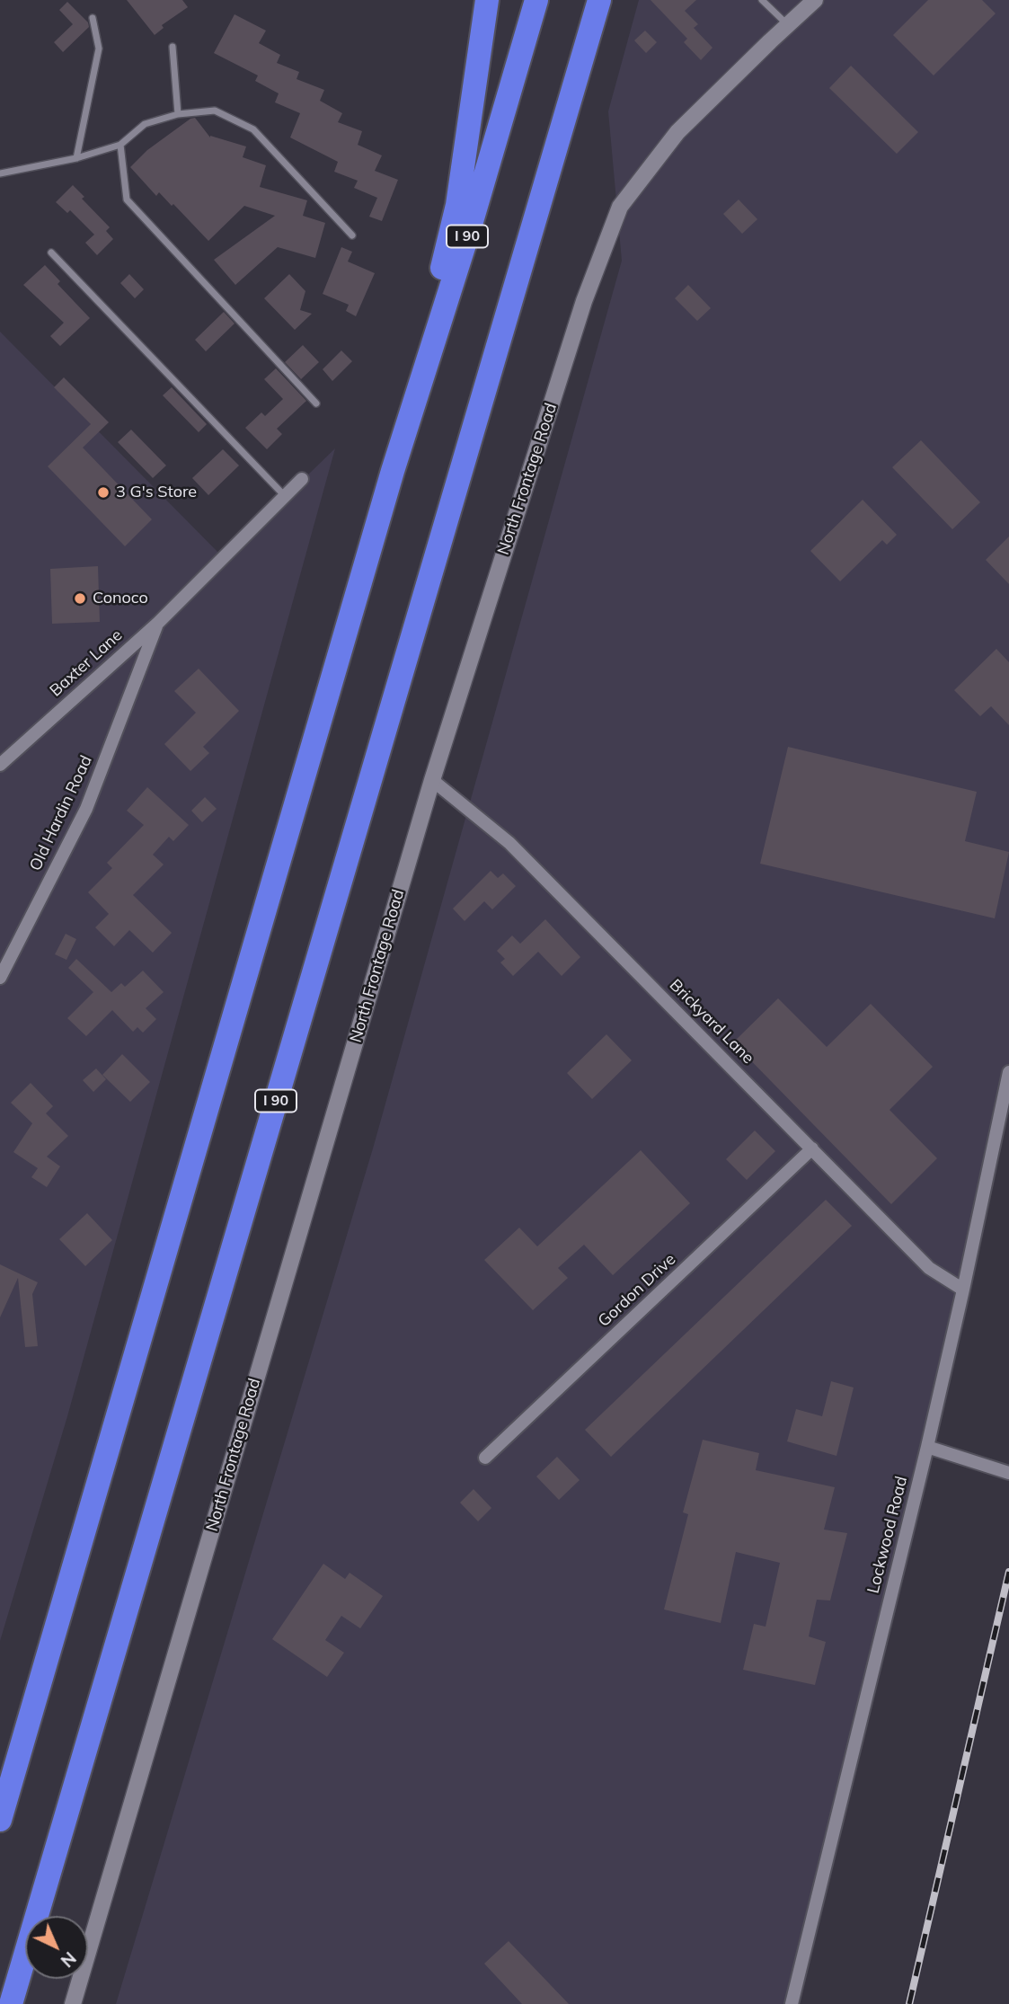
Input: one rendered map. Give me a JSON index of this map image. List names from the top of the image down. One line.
{"streets":{"highway":["I 90"],"street":["North Frontage Road","Baxter Lane","Old Hardin Road","Brickyard Lane","Gordon Drive","Lockwood Road"]},"crossings":[["North Frontage Road","Brickyard Lane"],["Baxter Lane","Old Hardin Road"],["Brickyard Lane","Gordon Drive"],["Brickyard Lane","Lockwood Road"]],"places":["3 G's Store","Conoco"],"north":"bottom right"}
